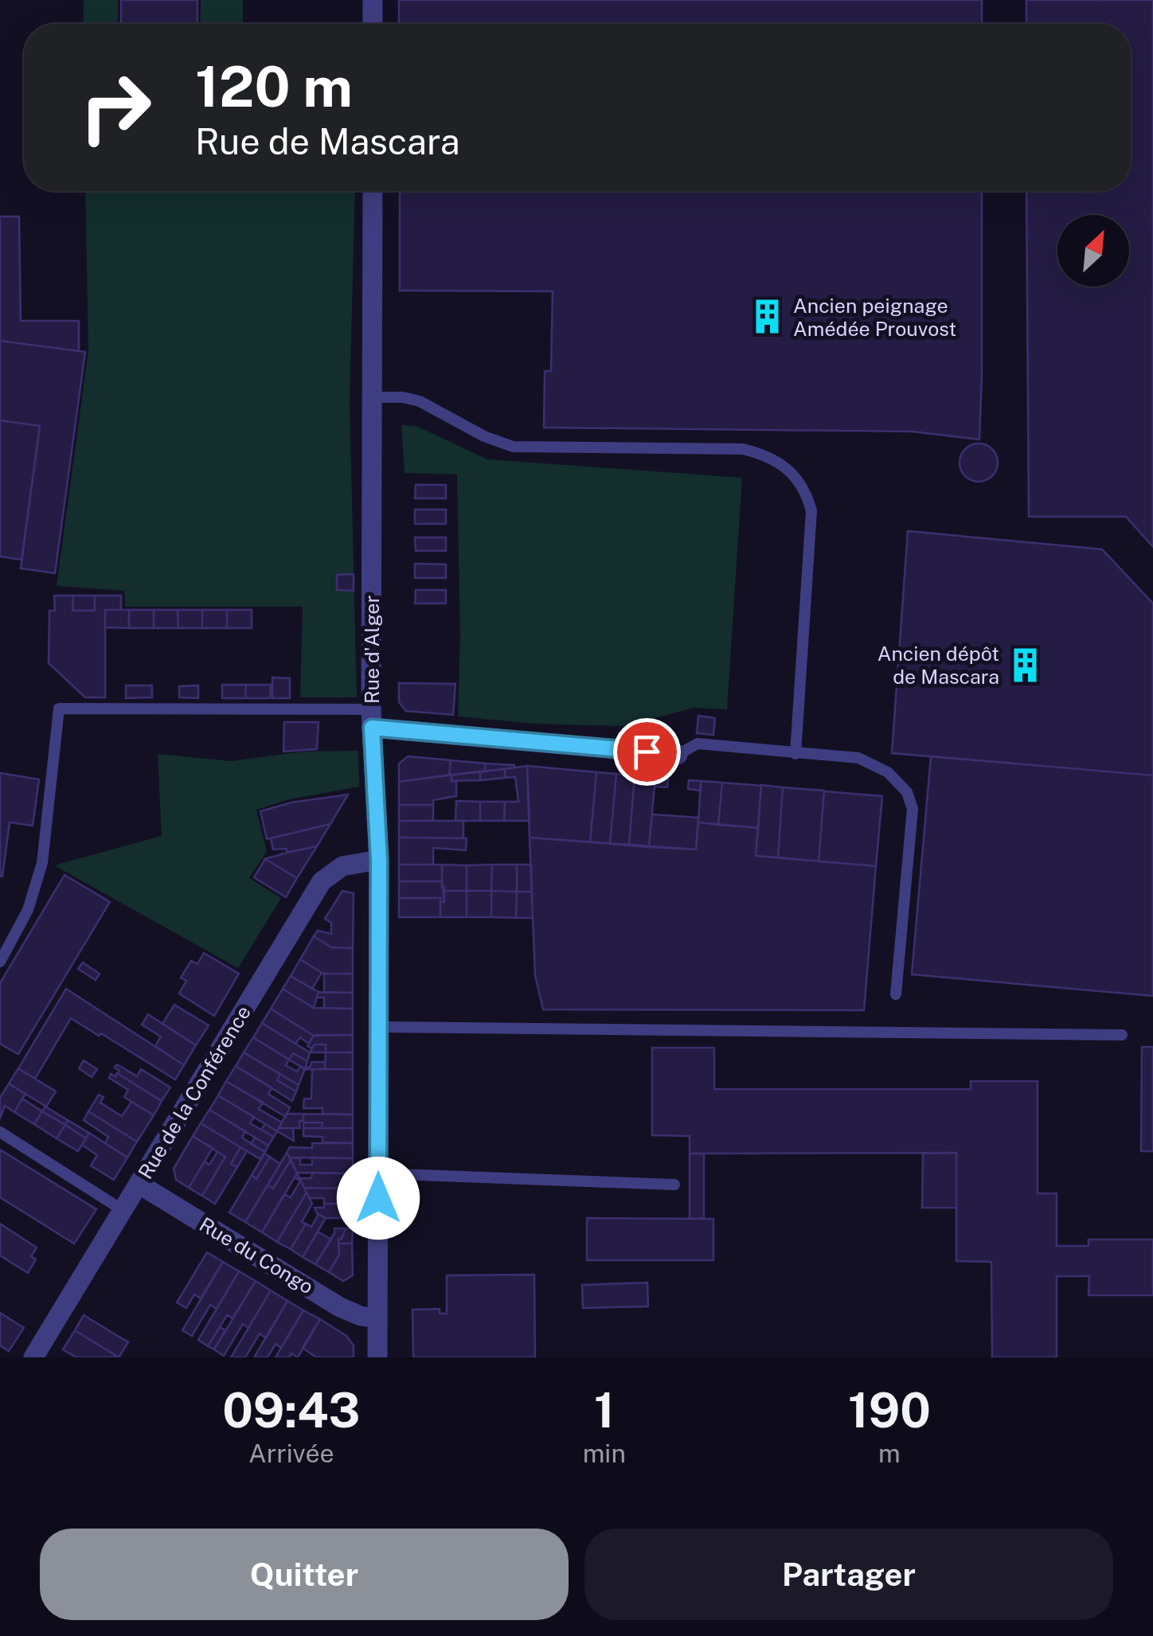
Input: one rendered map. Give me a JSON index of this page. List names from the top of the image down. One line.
{"streets":{"street":["Rue d'Alger","Rue de la Conférence","Rue du Congo"]},"crossings":[["Rue d'Alger","Rue de la Conférence"],["Rue d'Alger","Rue du Congo"],["Rue de la Conférence","Rue du Congo"]],"places":{"building":["Ancien peignage Amédée Prouvost","Ancien dépôt de Mascara"]},"north":"top right","page":{"turn":["120 m","Rue de Mascara"],"eta":["09:43","Arrivée","1","min","190","m"],"buttons":["Quitter","Partager"]}}
